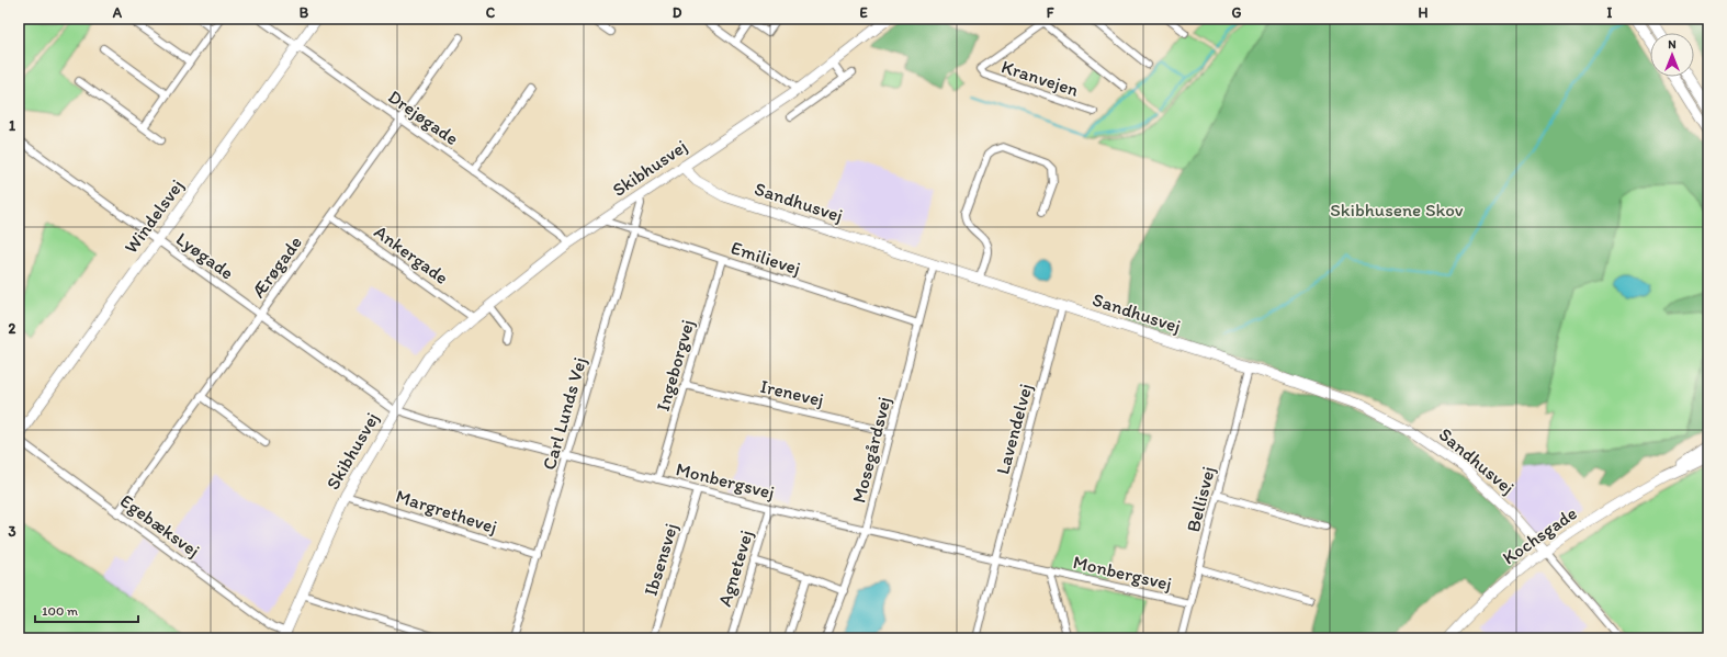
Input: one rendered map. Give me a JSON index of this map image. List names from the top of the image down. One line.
{"streets":{"street":["Kranvejen","Drejøgade","Skibhusvej","Sandhusvej","Windelsvej","Ankergade","Lyøgade","Emilievej","Ærøgade","Ingeborgvej","Irenevej","Carl Lunds Vej","Lavendelvej","Mosegårdsvej","Monbergsvej","Bellisvej","Margrethevej","Egebæksvej","Kochsgade","Ibsensvej","Agnetevej"]},"crossings":[["Drejøgade","Skibhusvej"],["Drejøgade","Windelsvej"],["Drejøgade","Ærøgade"],["Skibhusvej","Sandhusvej"],["Skibhusvej","Ankergade"],["Skibhusvej","Lyøgade"],["Skibhusvej","Emilievej"],["Skibhusvej","Carl Lunds Vej"],["Skibhusvej","Monbergsvej"],["Skibhusvej","Margrethevej"],["Skibhusvej","Egebæksvej"],["Sandhusvej","Lavendelvej"],["Sandhusvej","Mosegårdsvej"],["Sandhusvej","Bellisvej"],["Sandhusvej","Kochsgade"],["Windelsvej","Lyøgade"],["Ankergade","Ærøgade"],["Lyøgade","Ærøgade"],["Lyøgade","Monbergsvej"],["Emilievej","Ingeborgvej"],["Emilievej","Carl Lunds Vej"],["Emilievej","Mosegårdsvej"],["Ærøgade","Egebæksvej"],["Ingeborgvej","Irenevej"],["Ingeborgvej","Monbergsvej"],["Irenevej","Mosegårdsvej"],["Carl Lunds Vej","Monbergsvej"],["Carl Lunds Vej","Margrethevej"],["Lavendelvej","Monbergsvej"],["Mosegårdsvej","Monbergsvej"],["Monbergsvej","Bellisvej"],["Monbergsvej","Ibsensvej"],["Monbergsvej","Agnetevej"]],"parks":["Skibhusene Skov"],"scale_bar":"100 m","north":"top","grid":{"columns":["A","B","C","D","E","F","G","H","I"],"rows":["1","2","3"]}}
